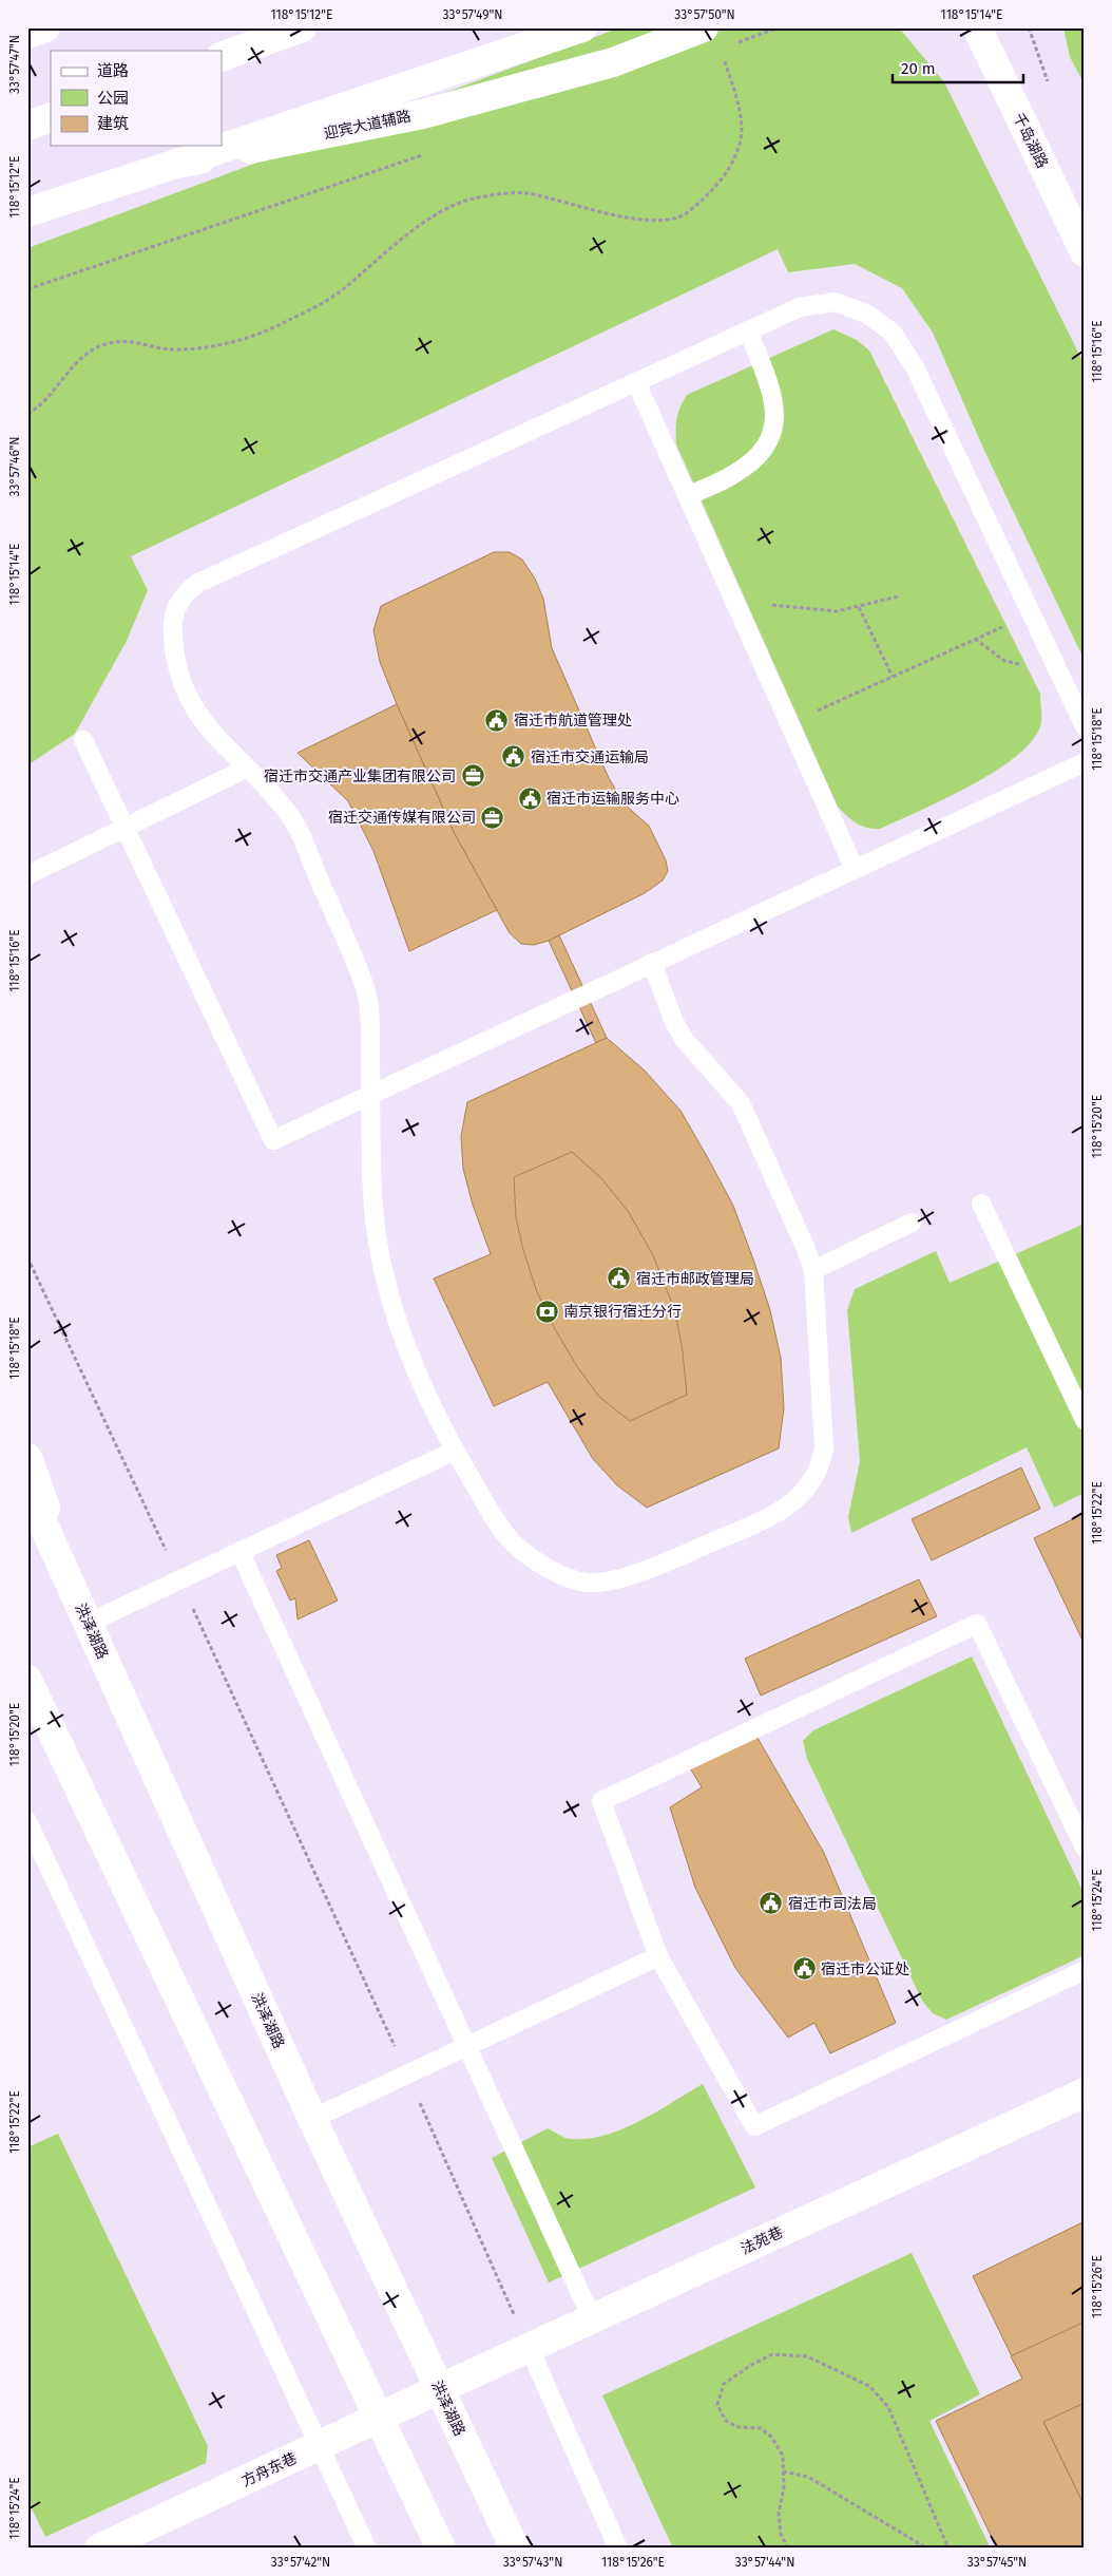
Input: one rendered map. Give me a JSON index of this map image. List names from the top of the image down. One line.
{"streets":{"main road":["迎宾大道辅路","千岛湖路","洪泽湖路","法苑巷","方舟东巷"]},"crossings":[["洪泽湖路","法苑巷"],["洪泽湖路","方舟东巷"],["法苑巷","方舟东巷"]],"places":{"public building":["宿迁市航道管理处","宿迁市交通运输局","宿迁市运输服务中心","宿迁市邮政管理局","宿迁市司法局","宿迁市公证处"],"office":["宿迁市交通产业集团有限公司","宿迁交通传媒有限公司"],"bank":["南京银行宿迁分行"]},"legend":["道路","公园","建筑"],"scale_bar":"20 m","coordinates":["118°15'12\"E","33°57'49\"N","33°57'50\"N","118°15'14\"E","33°57'47\"N","118°15'16\"E","33°57'46\"N","118°15'18\"E","118°15'20\"E","118°15'22\"E","118°15'24\"E","118°15'26\"E","33°57'42\"N","33°57'43\"N","33°57'44\"N","33°57'45\"N"]}
